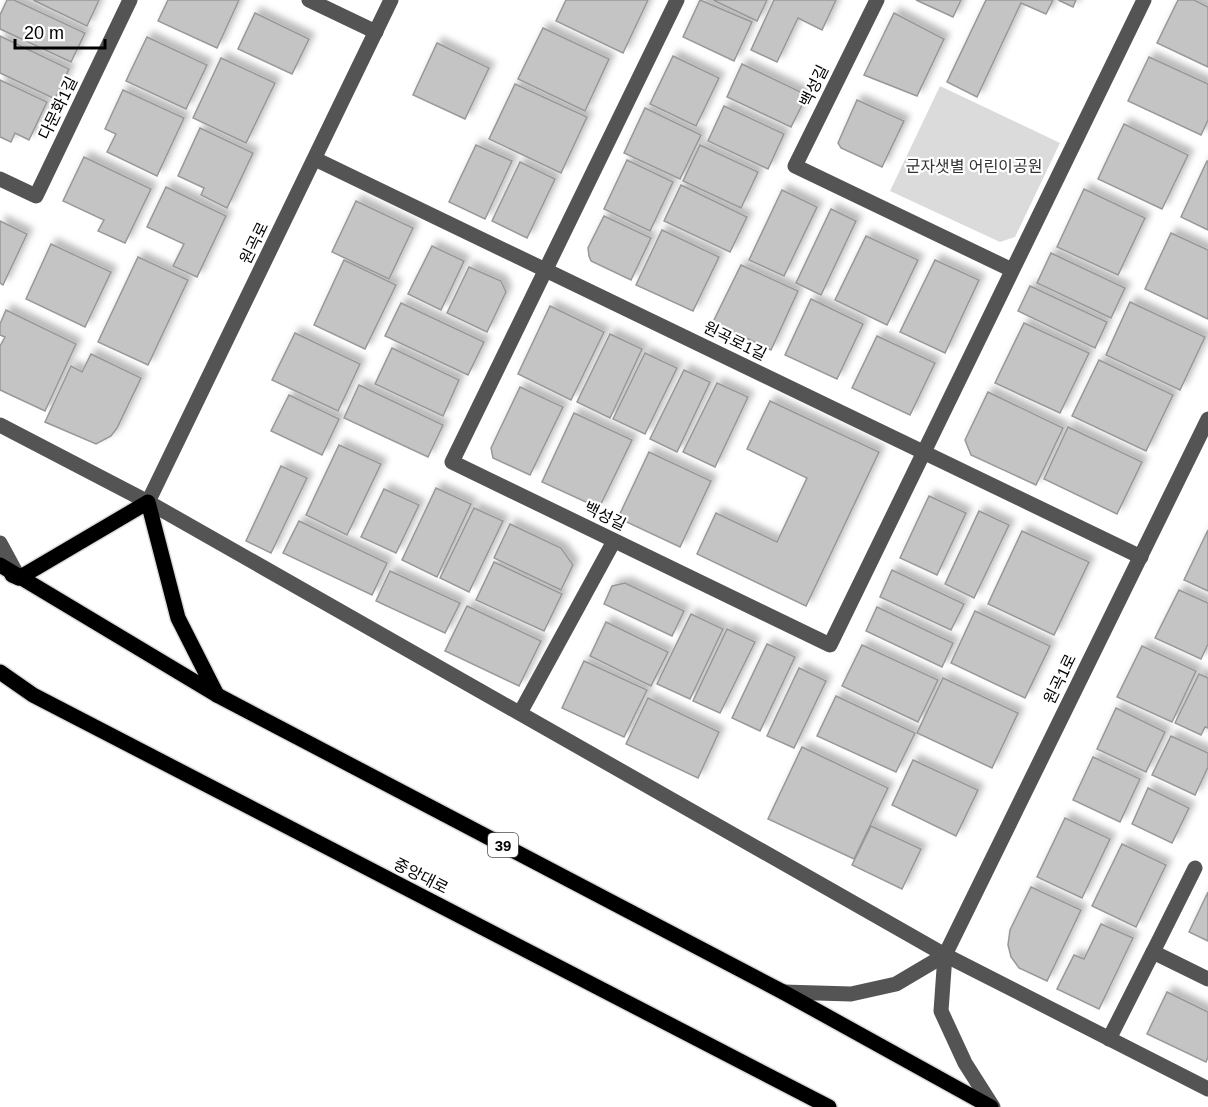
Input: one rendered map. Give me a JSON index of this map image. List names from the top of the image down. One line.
{"streets":{"main road":["39","중앙대로"],"street":["백성길","다문화1길","원곡로","원곡로1길","원곡1로"]},"crossings":[["백성길","원곡로1길"],["원곡로","원곡로1길"],["원곡로1길","원곡1로"]],"parks":["군자샛별 어린이공원"],"scale_bar":"20 m"}
